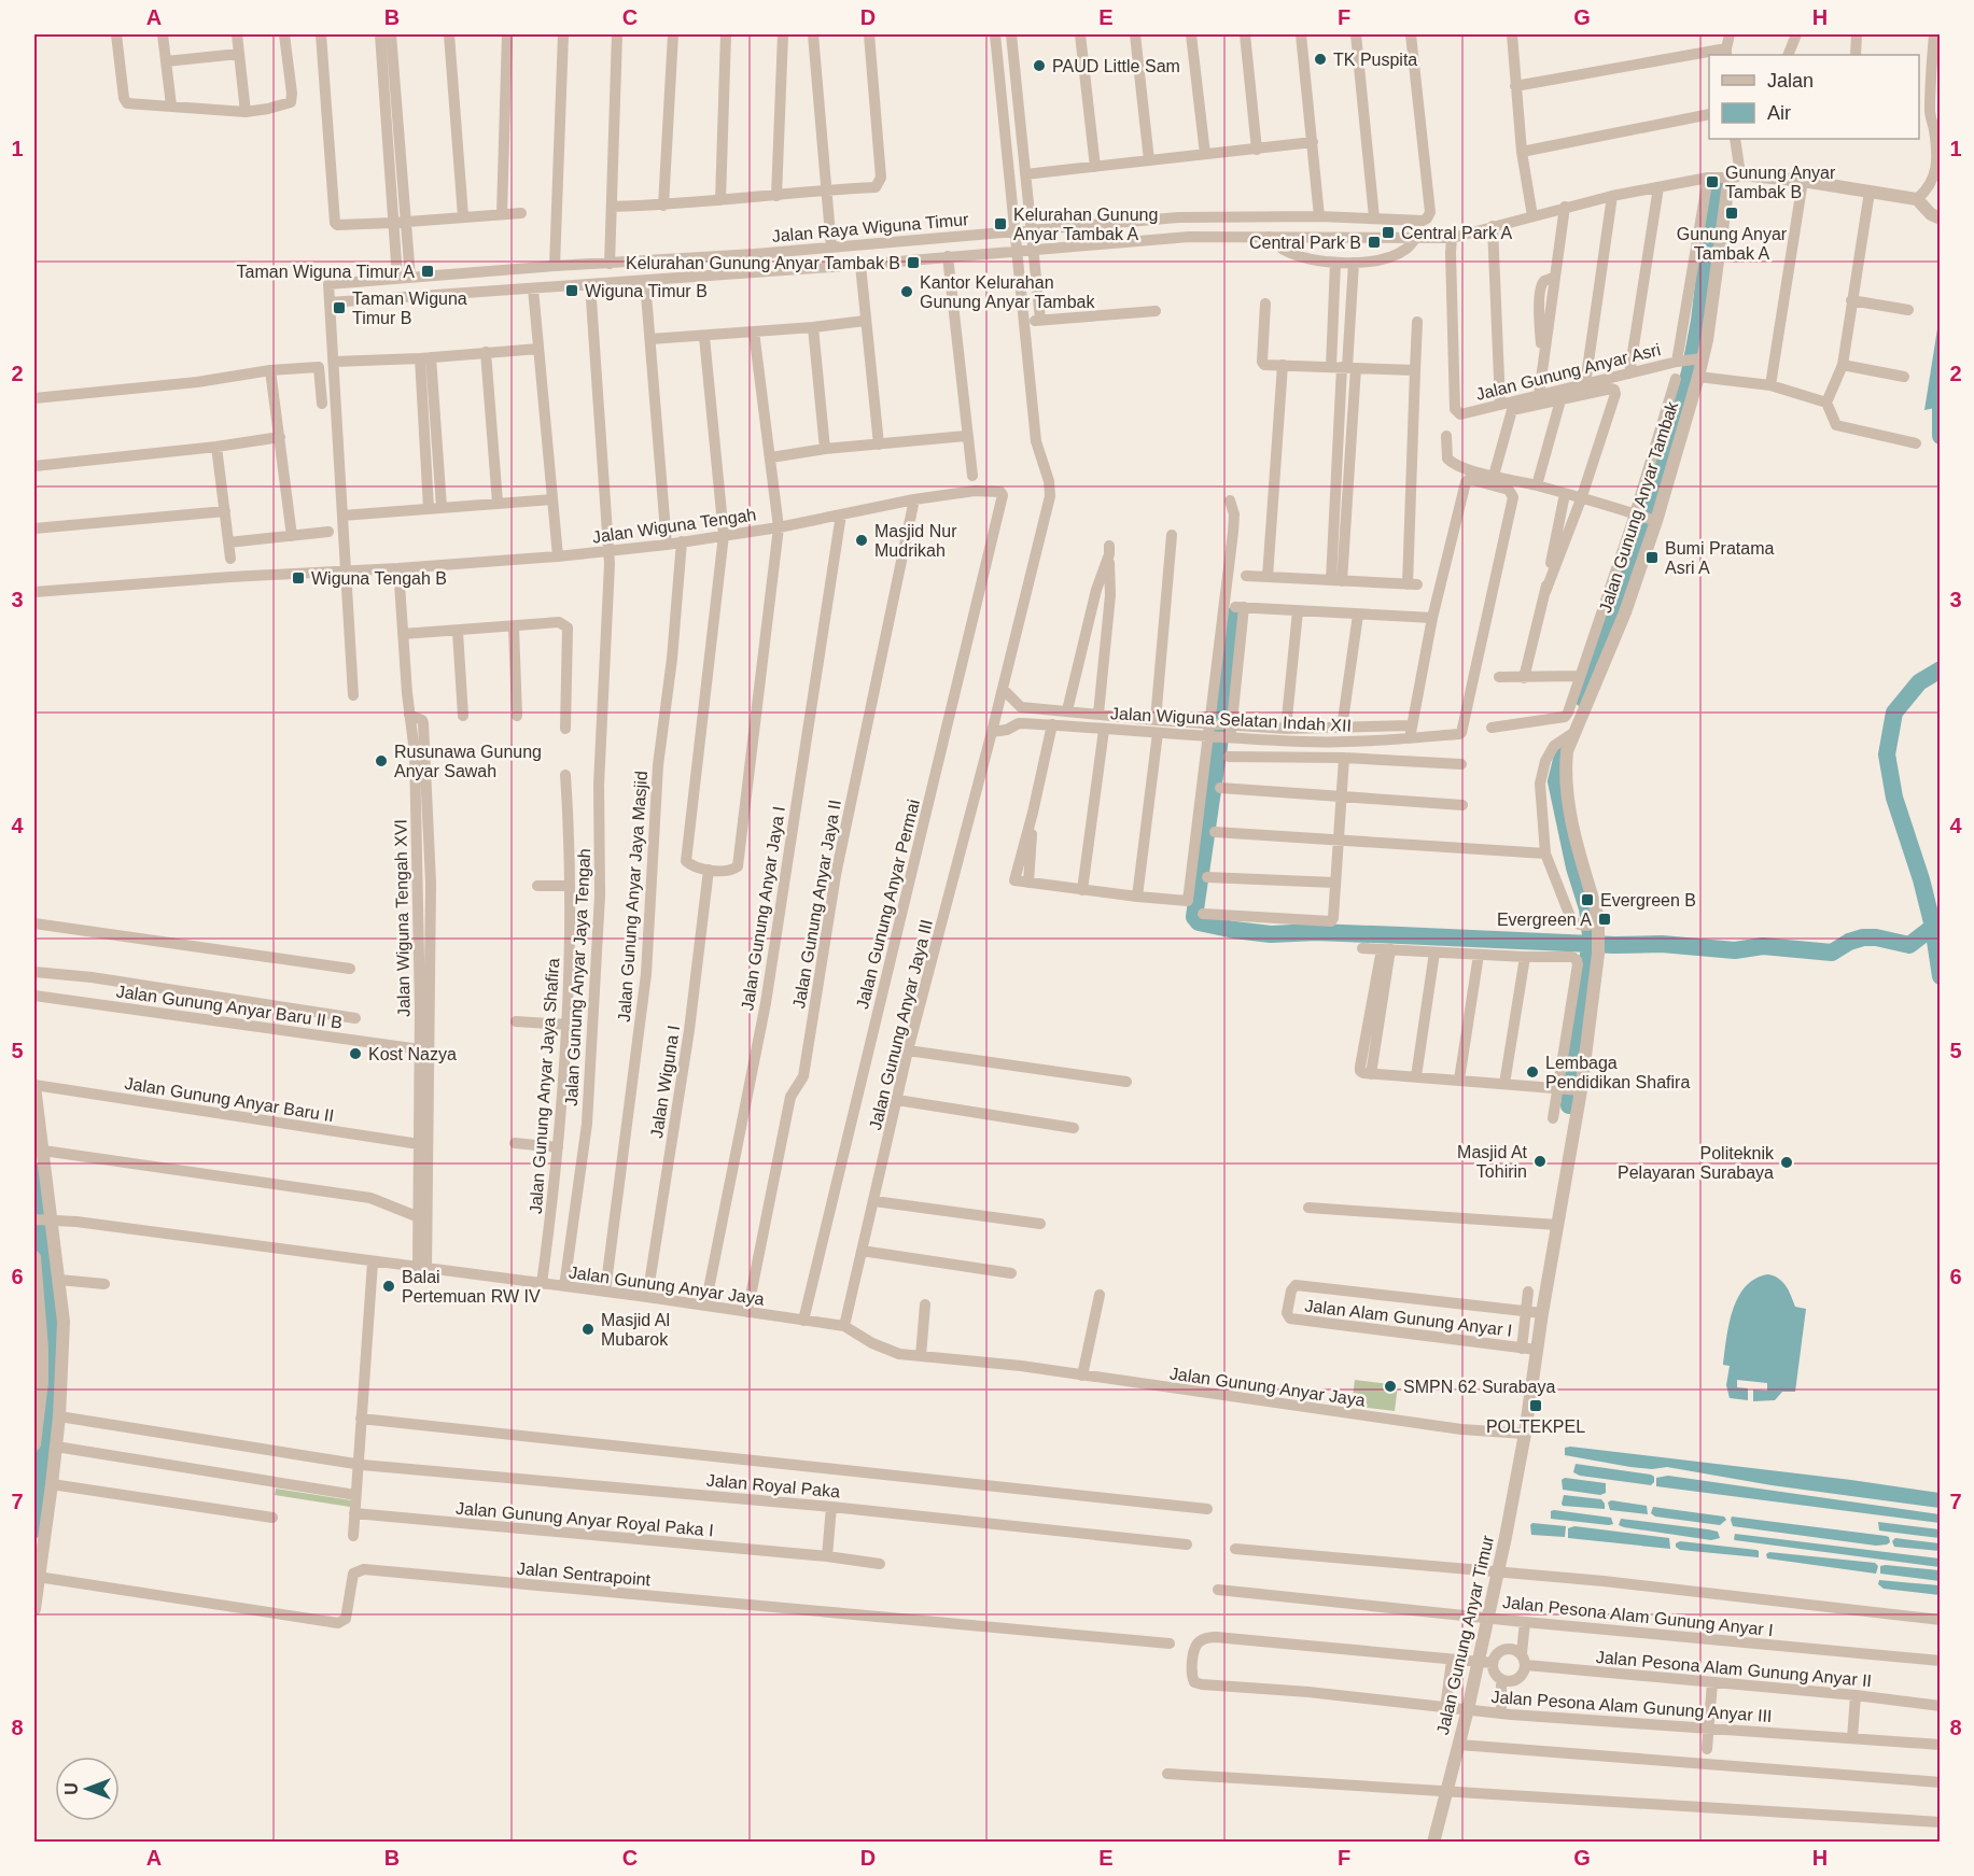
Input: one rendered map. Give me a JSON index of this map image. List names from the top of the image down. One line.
{"streets":{"street":["Jalan Raya Wiguna Timur","Jalan Gunung Anyar Asri","Jalan Gunung Anyar Tambak","Jalan Wiguna Tengah","Jalan Wiguna Selatan Indah XII","Jalan Gunung Anyar Jaya Masjid","Jalan Gunung Anyar Jaya II","Jalan Gunung Anyar Permai","Jalan Gunung Anyar Jaya I","Jalan Wiguna Tengah XVI","Jalan Gunung Anyar Jaya Tengah","Jalan Gunung Anyar Baru II B","Jalan Gunung Anyar Jaya III","Jalan Wiguna I","Jalan Gunung Anyar Jaya Shafira","Jalan Gunung Anyar Baru II","Jalan Gunung Anyar Jaya","Jalan Alam Gunung Anyar I","Jalan Royal Paka","Jalan Gunung Anyar Royal Paka I","Jalan Sentrapoint","Jalan Pesona Alam Gunung Anyar I","Jalan Gunung Anyar Timur","Jalan Pesona Alam Gunung Anyar II","Jalan Pesona Alam Gunung Anyar III"]},"crossings":[["Jalan Raya Wiguna Timur","Jalan Gunung Anyar Asri"],["Jalan Raya Wiguna Timur","Jalan Gunung Anyar Tambak"],["Jalan Raya Wiguna Timur","Jalan Gunung Anyar Jaya Tengah"],["Jalan Raya Wiguna Timur","Jalan Gunung Anyar Jaya III"],["Jalan Gunung Anyar Asri","Jalan Gunung Anyar Tambak"],["Jalan Gunung Anyar Tambak","Jalan Gunung Anyar Timur"],["Jalan Wiguna Tengah","Jalan Gunung Anyar Jaya Masjid"],["Jalan Wiguna Tengah","Jalan Gunung Anyar Jaya II"],["Jalan Wiguna Tengah","Jalan Gunung Anyar Permai"],["Jalan Wiguna Tengah","Jalan Gunung Anyar Jaya I"],["Jalan Wiguna Tengah","Jalan Wiguna Tengah XVI"],["Jalan Wiguna Tengah","Jalan Gunung Anyar Jaya Tengah"],["Jalan Wiguna Selatan Indah XII","Jalan Gunung Anyar Jaya III"],["Jalan Gunung Anyar Jaya Masjid","Jalan Gunung Anyar Jaya"],["Jalan Gunung Anyar Jaya II","Jalan Gunung Anyar Jaya"],["Jalan Gunung Anyar Permai","Jalan Gunung Anyar Jaya"],["Jalan Gunung Anyar Jaya I","Jalan Gunung Anyar Jaya"],["Jalan Wiguna Tengah XVI","Jalan Gunung Anyar Baru II B"],["Jalan Wiguna Tengah XVI","Jalan Gunung Anyar Baru II"],["Jalan Wiguna Tengah XVI","Jalan Gunung Anyar Jaya"],["Jalan Gunung Anyar Jaya Tengah","Jalan Gunung Anyar Jaya"],["Jalan Gunung Anyar Jaya III","Jalan Gunung Anyar Jaya"],["Jalan Wiguna I","Jalan Gunung Anyar Jaya"],["Jalan Gunung Anyar Jaya Shafira","Jalan Gunung Anyar Jaya"],["Jalan Gunung Anyar Jaya","Jalan Gunung Anyar Timur"],["Jalan Alam Gunung Anyar I","Jalan Gunung Anyar Timur"],["Jalan Pesona Alam Gunung Anyar I","Jalan Gunung Anyar Timur"],["Jalan Gunung Anyar Timur","Jalan Pesona Alam Gunung Anyar III"]],"places":{"other":["TK Puspita","PAUD Little Sam","Kantor Kelurahan Gunung Anyar Tambak","Masjid Nur Mudrikah","Rusunawa Gunung Anyar Sawah","Kost Nazya","Lembaga Pendidikan Shafira","Masjid At Tohirin","Politeknik Pelayaran Surabaya","Balai Pertemuan RW IV","Masjid Al Mubarok","SMPN 62 Surabaya"],"transit":["Gunung Anyar Tambak B","Gunung Anyar Tambak A","Kelurahan Gunung Anyar Tambak A","Central Park A","Central Park B","Kelurahan Gunung Anyar Tambak B","Taman Wiguna Timur A","Wiguna Timur B","Taman Wiguna Timur B","Bumi Pratama Asri A","Wiguna Tengah B","Evergreen B","Evergreen A","POLTEKPEL"]},"legend":["Jalan","Air"],"north":"left","grid":{"columns":["A","B","C","D","E","F","G","H"],"rows":["1","2","3","4","5","6","7","8"]}}
